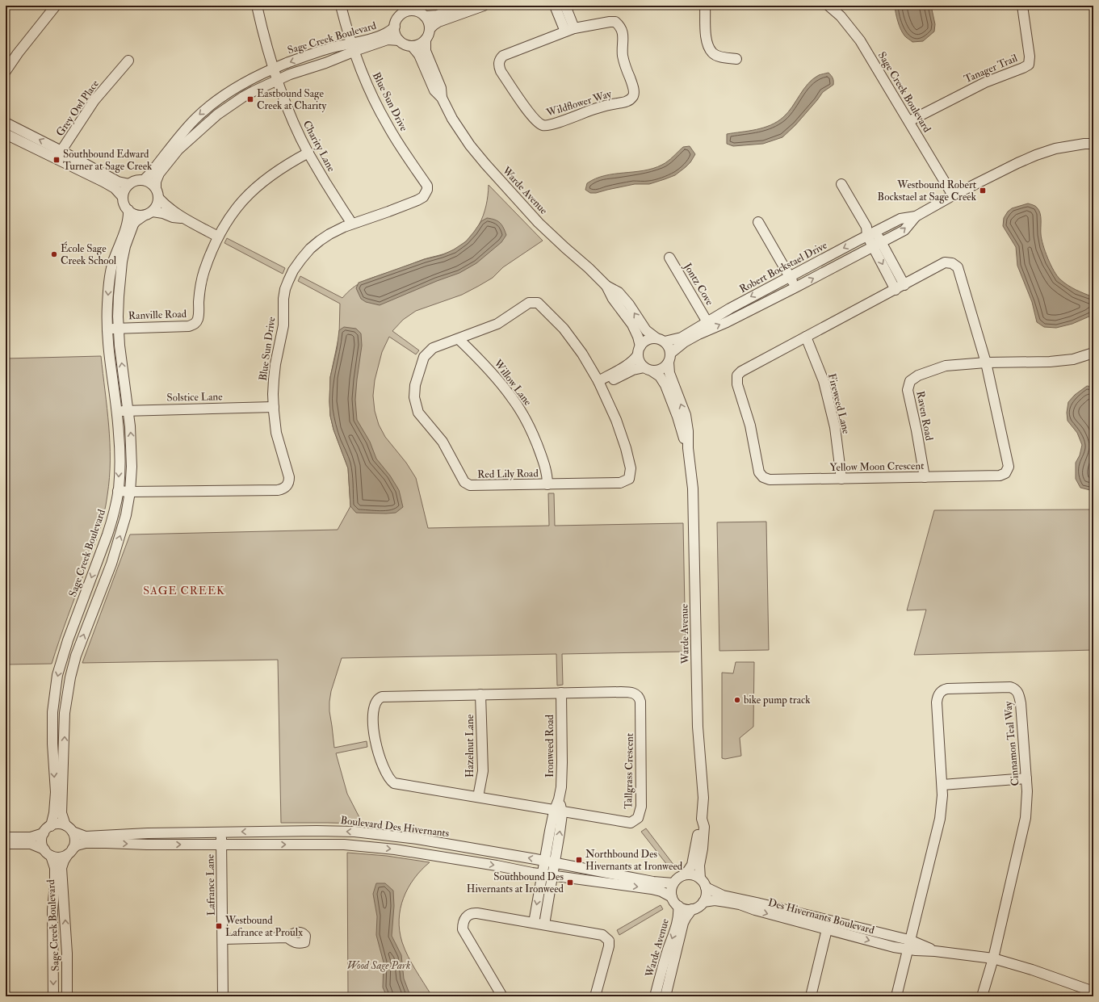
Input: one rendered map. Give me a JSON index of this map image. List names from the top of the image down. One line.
{"streets":{"street":["Sage Creek Boulevard","Tanager Trail","Blue Sun Drive","Wildflower Way","Grey Owl Place","Charity Lane","Warde Avenue","Robert Bockstael Drive","Jontz Cove","Ranville Road","Willow Lane","Solstice Lane","Fireweed Lane","Raven Road","Yellow Moon Crescent","Red Lily Road","Cinnamon Teal Way","Hazelnut Lane","Ironweed Road","Tallgrass Crescent","Boulevard Des Hivernants","Lafrance Lane","Des Hivernants Boulevard"]},"crossings":[["Sage Creek Boulevard","Tanager Trail"],["Sage Creek Boulevard","Blue Sun Drive"],["Sage Creek Boulevard","Charity Lane"],["Sage Creek Boulevard","Warde Avenue"],["Sage Creek Boulevard","Robert Bockstael Drive"],["Sage Creek Boulevard","Ranville Road"],["Sage Creek Boulevard","Solstice Lane"],["Sage Creek Boulevard","Boulevard Des Hivernants"],["Blue Sun Drive","Charity Lane"],["Blue Sun Drive","Solstice Lane"],["Charity Lane","Ranville Road"],["Warde Avenue","Robert Bockstael Drive"],["Warde Avenue","Boulevard Des Hivernants"],["Warde Avenue","Des Hivernants Boulevard"],["Robert Bockstael Drive","Jontz Cove"],["Willow Lane","Red Lily Road"],["Fireweed Lane","Yellow Moon Crescent"],["Raven Road","Yellow Moon Crescent"],["Cinnamon Teal Way","Des Hivernants Boulevard"],["Hazelnut Lane","Tallgrass Crescent"],["Ironweed Road","Tallgrass Crescent"],["Ironweed Road","Boulevard Des Hivernants"],["Boulevard Des Hivernants","Lafrance Lane"],["Boulevard Des Hivernants","Des Hivernants Boulevard"]],"districts":["SAGE CREEK"],"parks":["Wood Sage Park"],"places":{"transit":["Eastbound Sage Creek at Charity","Southbound Edward Turner at Sage Creek","Westbound Robert Bockstael at Sage Creek","Northbound Des Hivernants at Ironweed","Southbound Des Hivernants at Ironweed","Westbound Lafrance at Proulx"],"other":["École Sage Creek School","bike pump track"]}}
